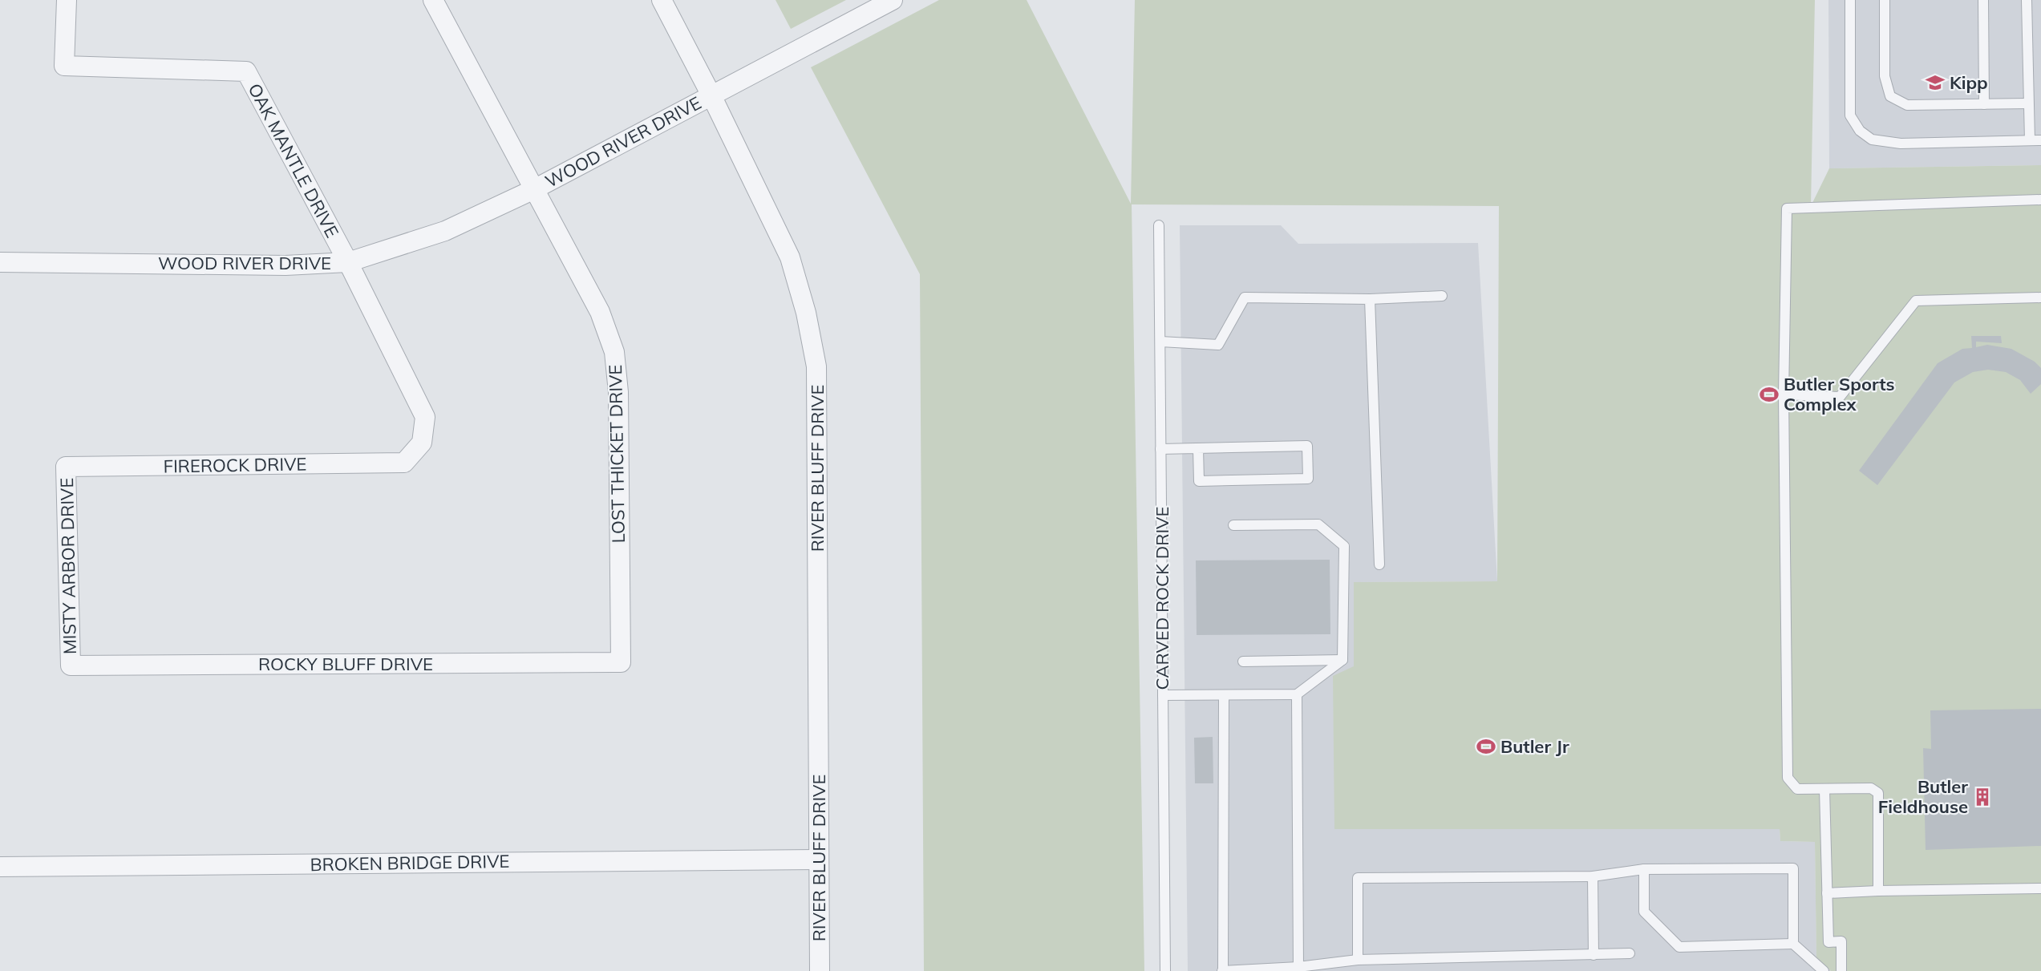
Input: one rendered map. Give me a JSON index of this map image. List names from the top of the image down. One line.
{"streets":{"street":["WOOD RIVER DRIVE","OAK MANTLE DRIVE","LOST THICKET DRIVE","FIREROCK DRIVE","RIVER BLUFF DRIVE","MISTY ARBOR DRIVE","ROCKY BLUFF DRIVE","BROKEN BRIDGE DRIVE"],"lane":["CARVED ROCK DRIVE"]},"crossings":[["WOOD RIVER DRIVE","OAK MANTLE DRIVE"],["WOOD RIVER DRIVE","LOST THICKET DRIVE"],["WOOD RIVER DRIVE","RIVER BLUFF DRIVE"],["OAK MANTLE DRIVE","FIREROCK DRIVE"],["LOST THICKET DRIVE","ROCKY BLUFF DRIVE"],["FIREROCK DRIVE","MISTY ARBOR DRIVE"],["RIVER BLUFF DRIVE","BROKEN BRIDGE DRIVE"],["MISTY ARBOR DRIVE","ROCKY BLUFF DRIVE"]],"places":{"school or university":["Kipp"],"sports":["Butler Sports Complex","Butler Jr"],"building":["Butler Fieldhouse"]}}
